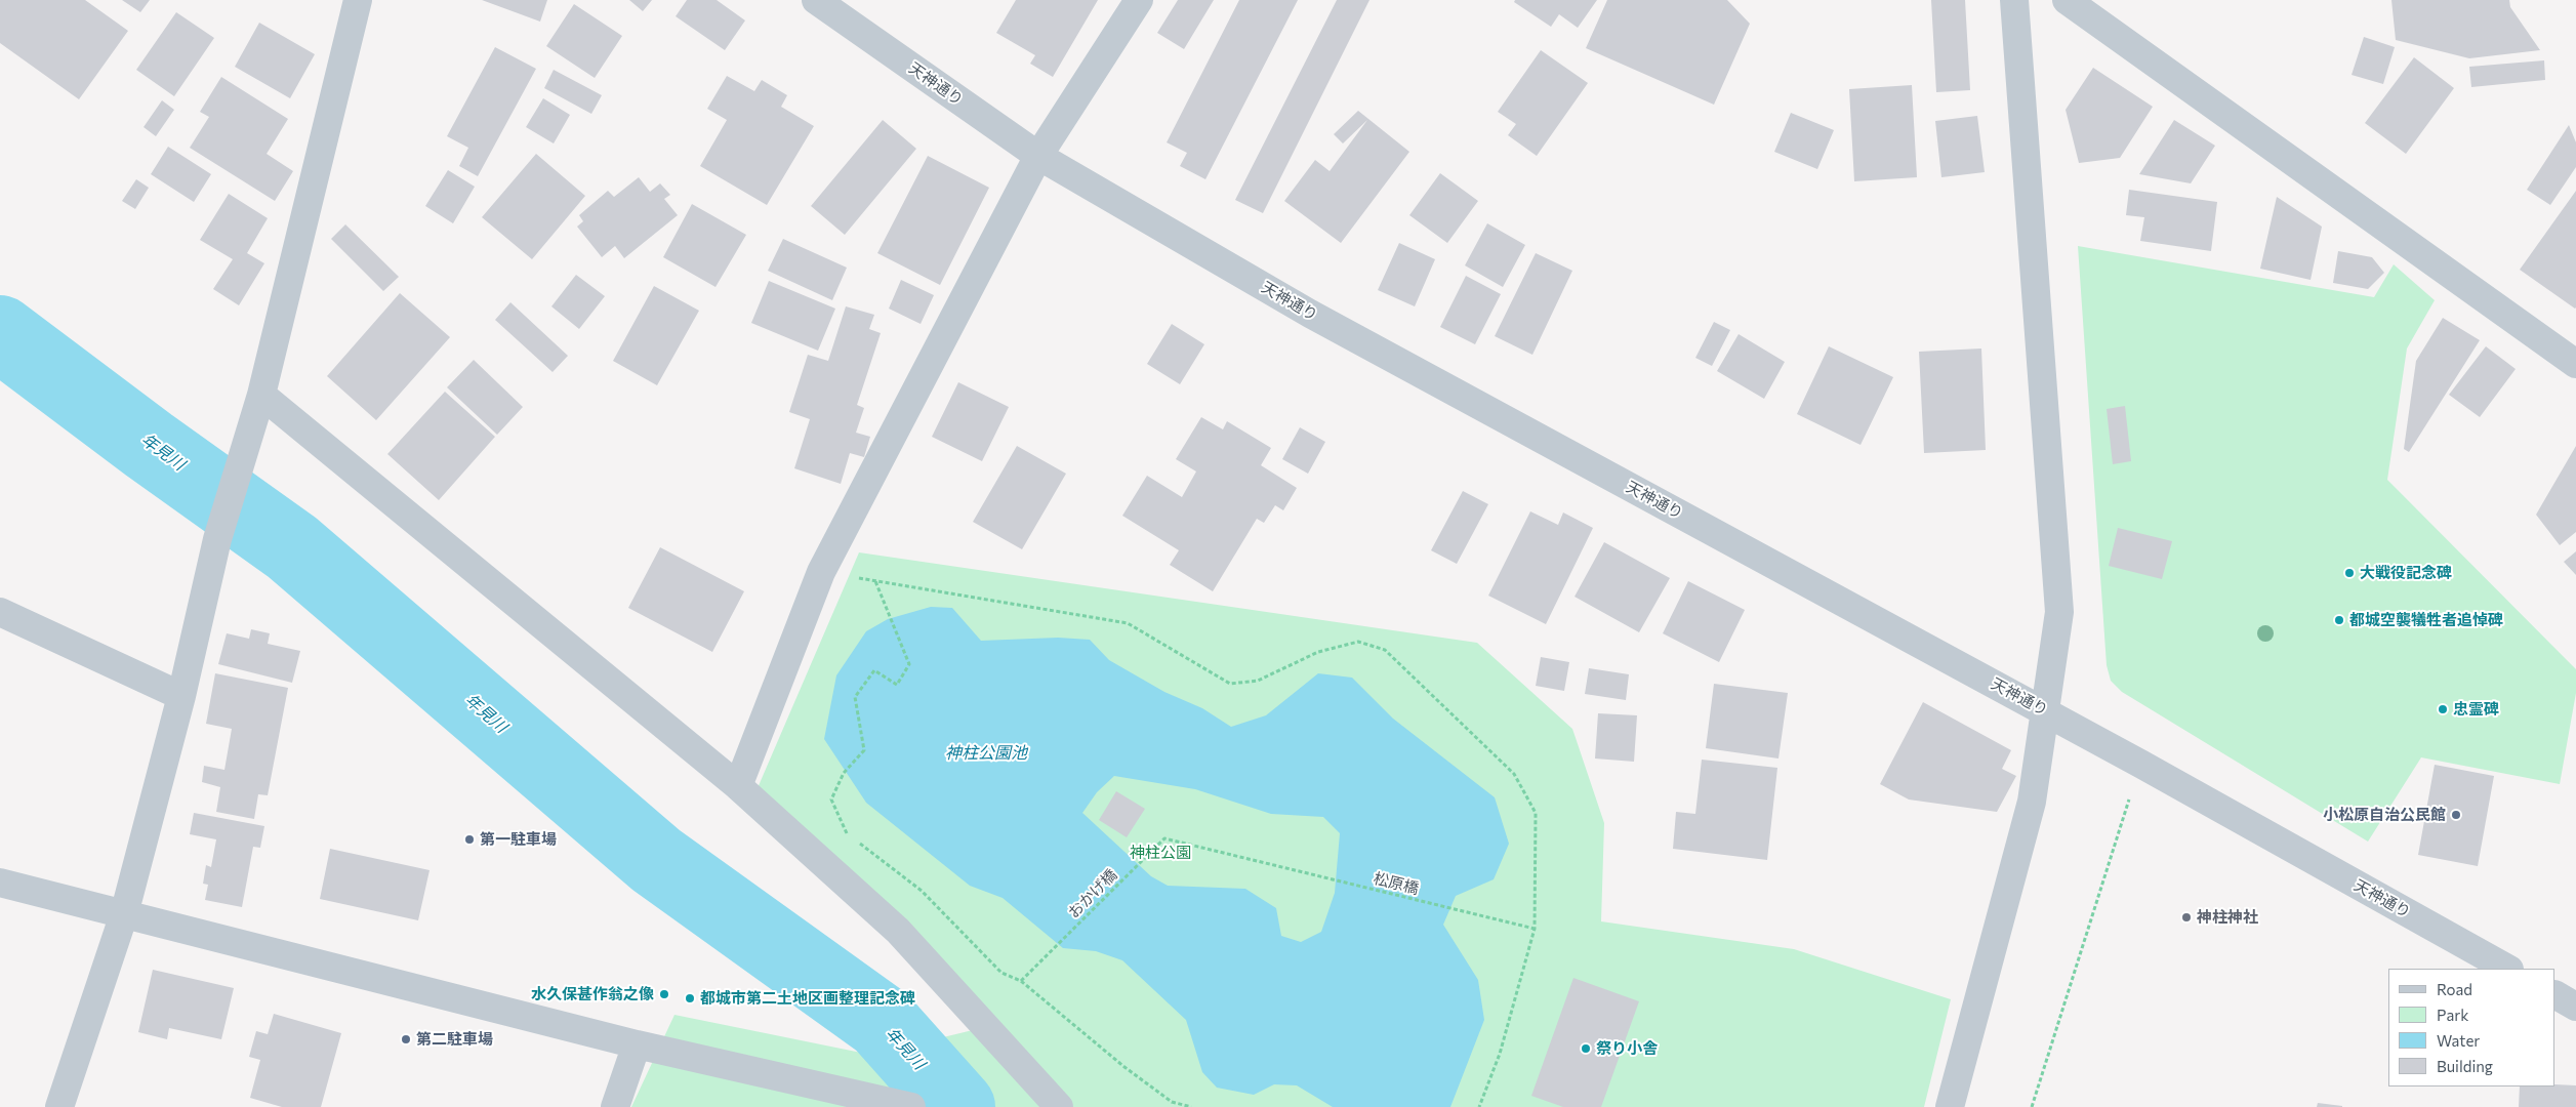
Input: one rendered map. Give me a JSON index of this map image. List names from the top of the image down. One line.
{"streets":{"street":["天神通り"],"path":["松原橋","おかげ橋"]},"crossings":[["松原橋","おかげ橋"]],"water":["年見川","神柱公園池"],"parks":["神柱公園"],"places":["大戦役記念碑","都城空襲犠牲者追悼碑","忠霊碑","小松原自治公民館","第一駐車場","神柱神社","水久保甚作翁之像","都城市第二土地区画整理記念碑","第二駐車場","祭り小舎"],"legend":["Road","Park","Water","Building"]}
